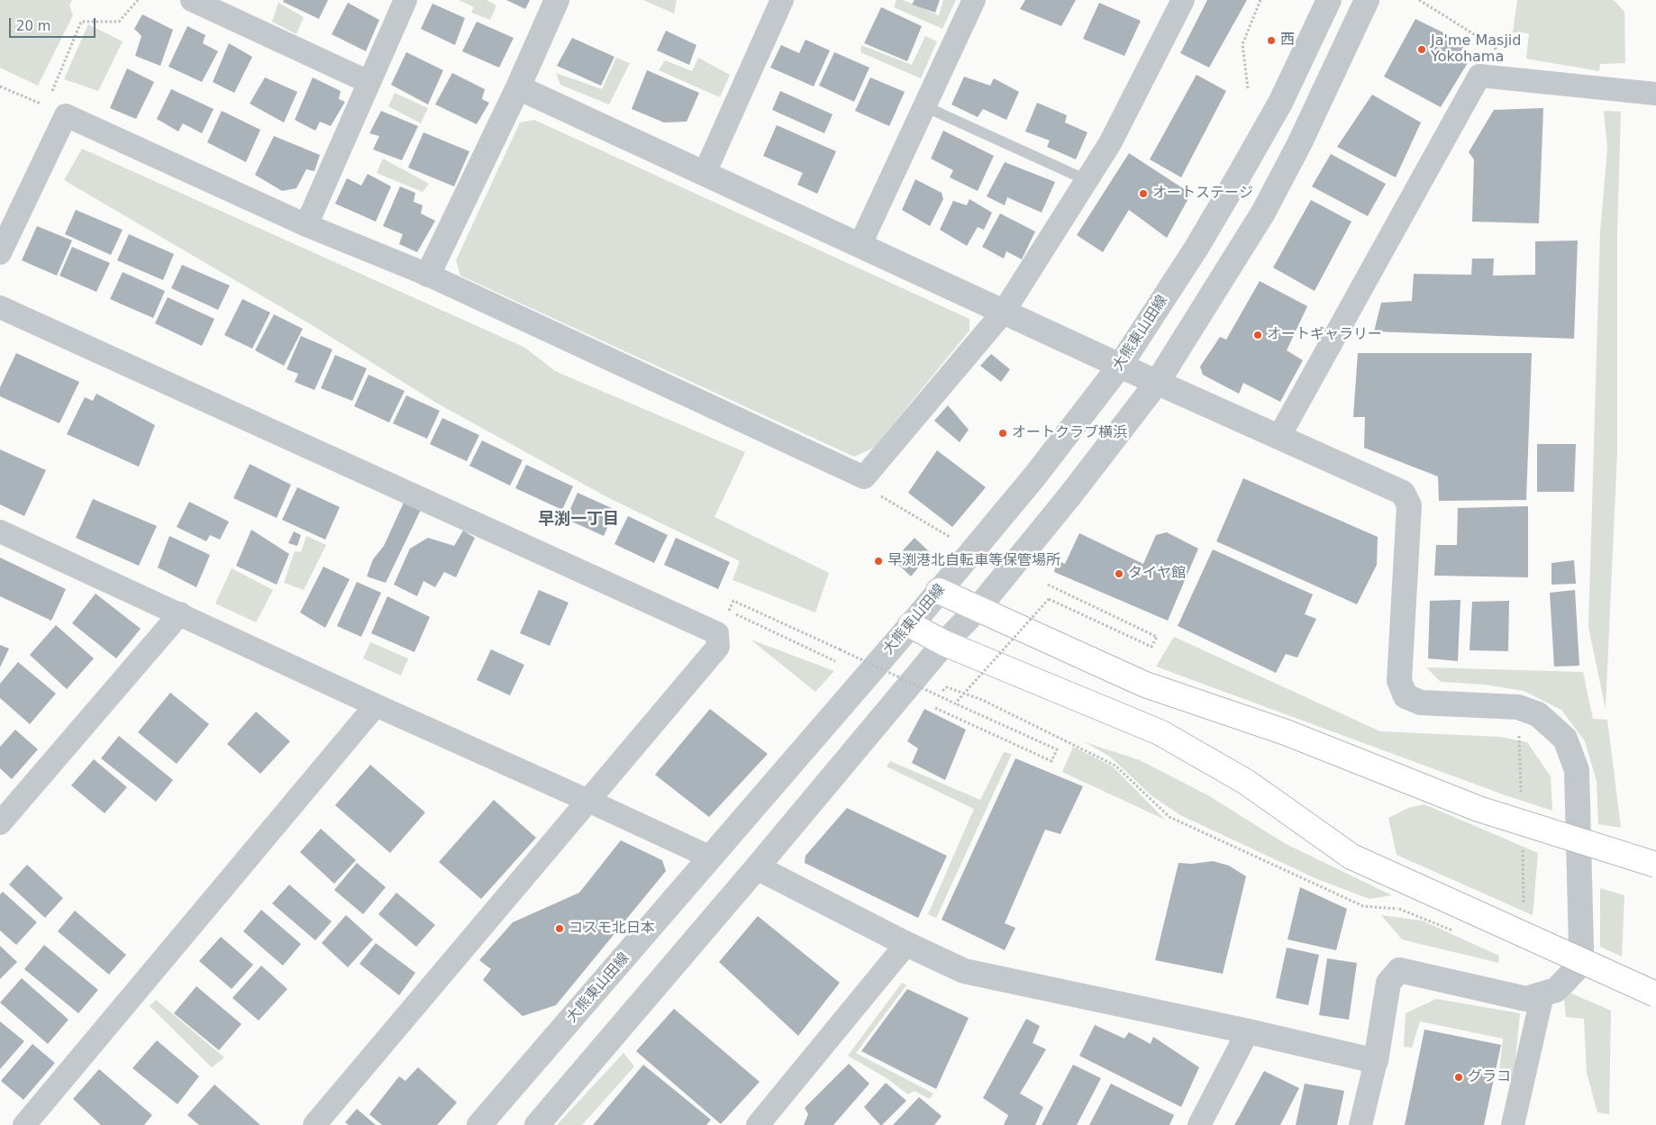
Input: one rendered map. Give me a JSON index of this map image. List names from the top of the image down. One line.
{"streets":{"street":["大熊東山田線"]},"districts":["早渕一丁目"],"places":["西","Ja'me Masjid Yokohama","オートステージ","オートギャラリー","オートクラブ横浜","早渕港北自転車等保管場所","タイヤ館","コスモ北日本","グラコ"],"scale_bar":"20 m"}
